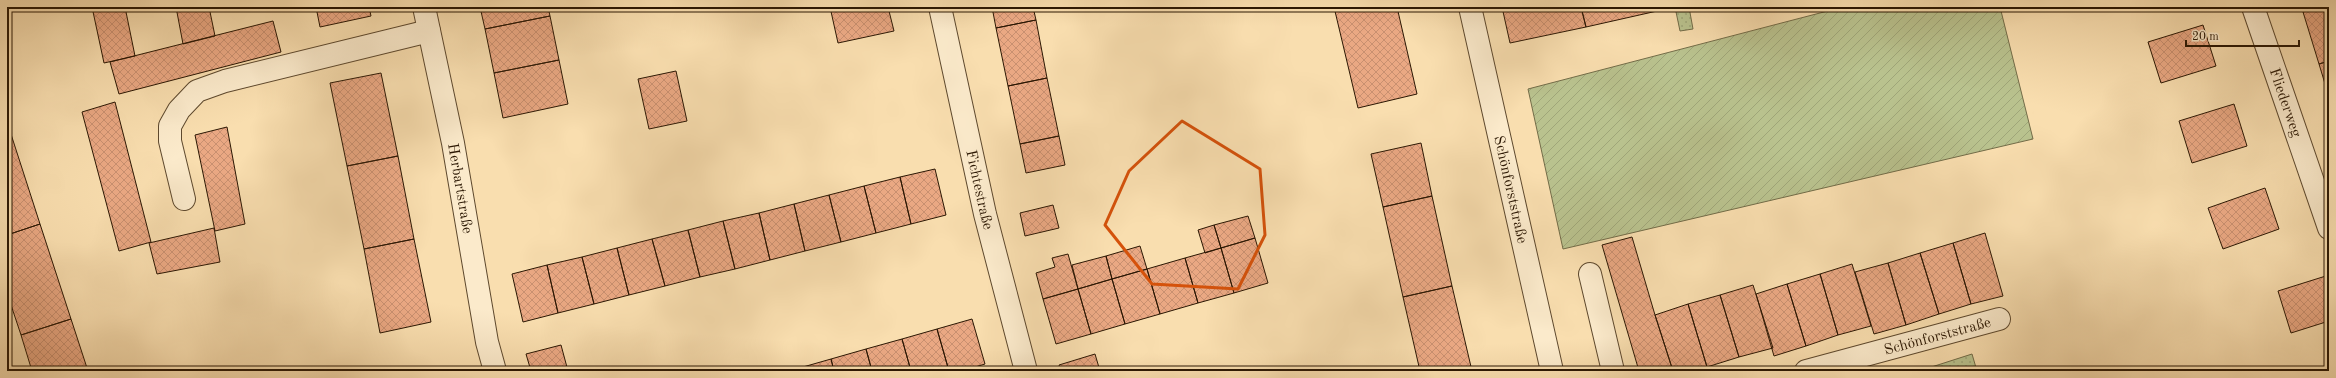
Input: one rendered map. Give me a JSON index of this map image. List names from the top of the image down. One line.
{"streets":{"street":["Fliederweg","Herbartstraße","Schönforststraße","Fichtestraße"]},"scale_bar":"20 m"}
